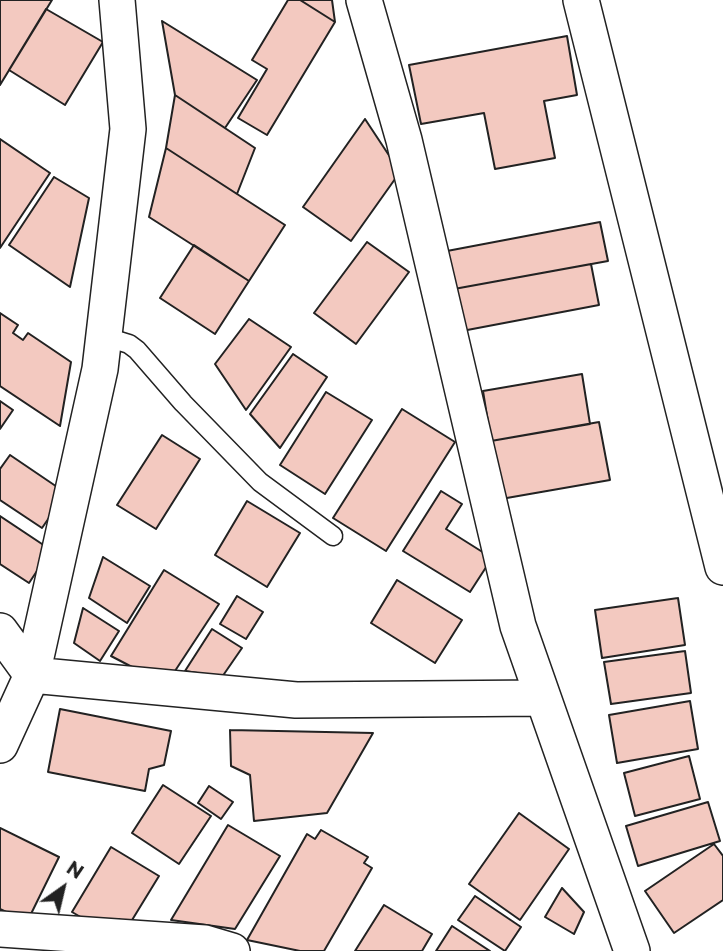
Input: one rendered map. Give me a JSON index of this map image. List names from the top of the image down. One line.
{"north":"top right"}
